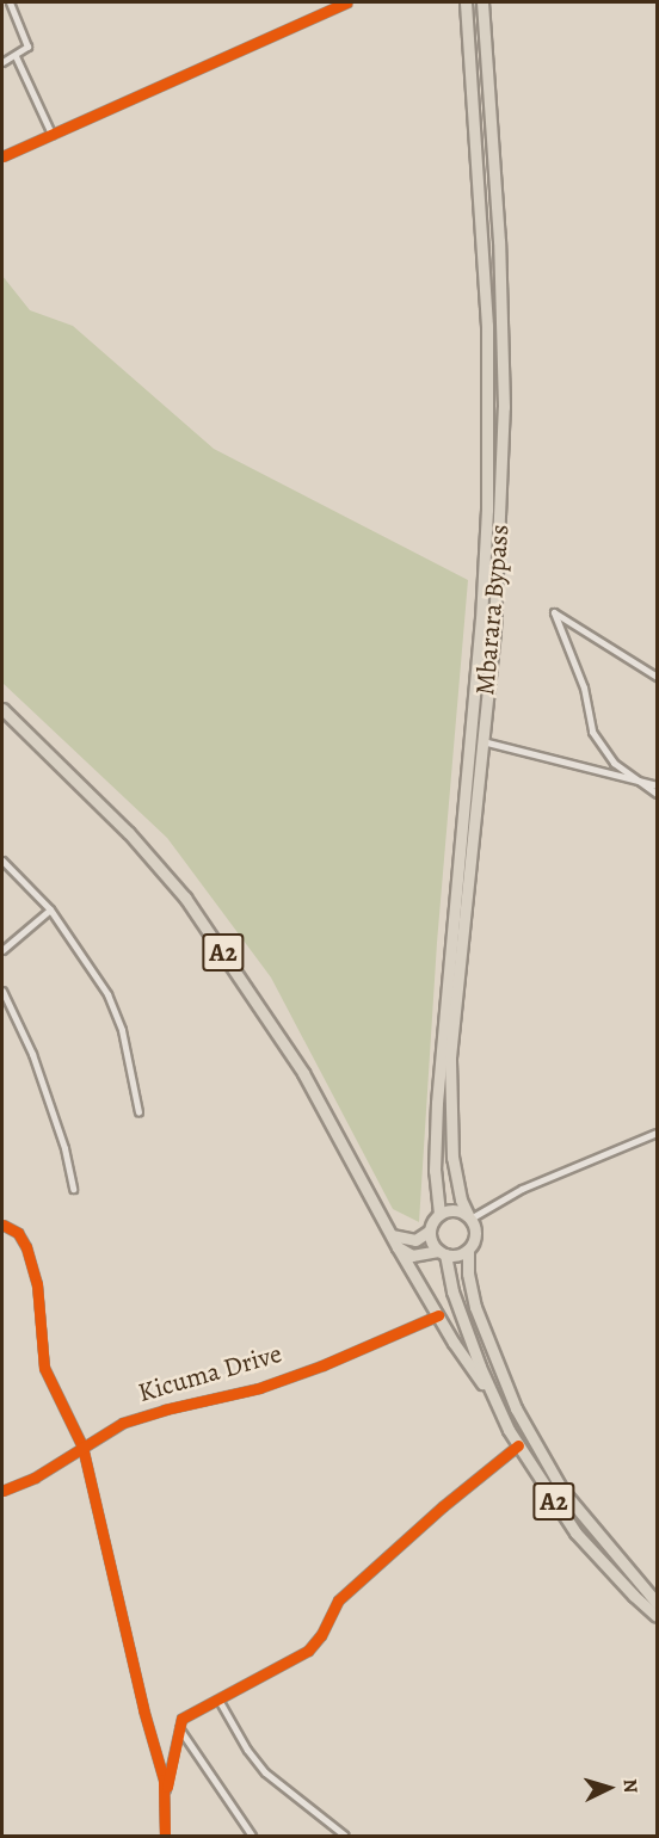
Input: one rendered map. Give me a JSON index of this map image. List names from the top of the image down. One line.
{"streets":{"main road":["Mbarara Bypass","A2"],"street":["Kicuma Drive"]},"crossings":[["Mbarara Bypass","A2"],["A2","Kicuma Drive"]],"north":"right"}
